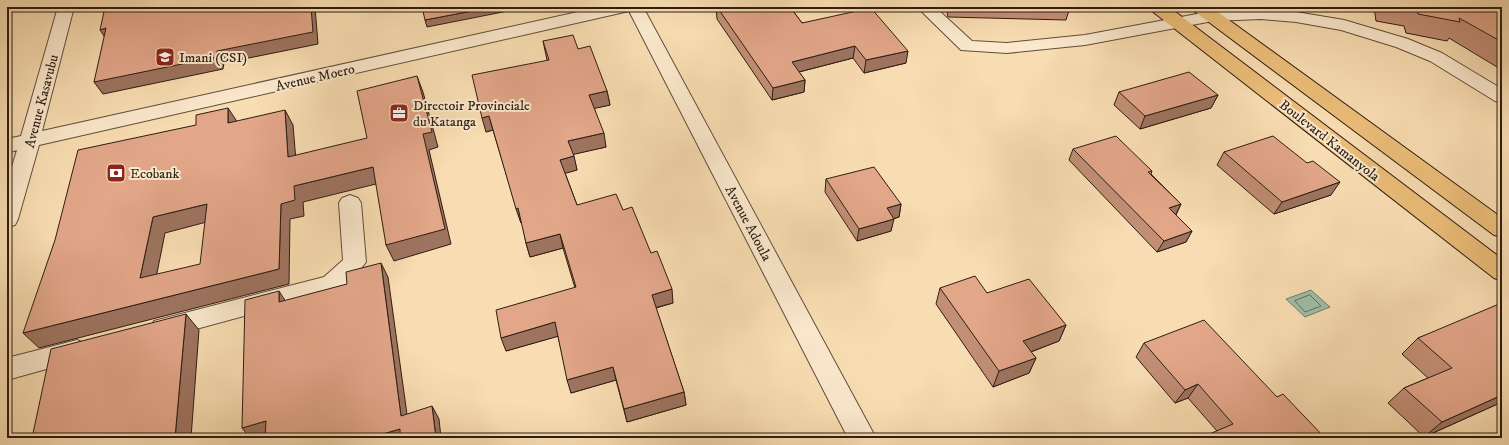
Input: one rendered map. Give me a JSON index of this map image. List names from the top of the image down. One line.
{"streets":{"main road":["Boulevard Kamanyola"],"street":["Avenue Moero","Avenue Kasavubu","Avenue Adoula"]},"crossings":[["Avenue Moero","Avenue Kasavubu"]],"places":{"school or university":["Imani (CSI)"],"office":["Directoir Provinciale du Katanga"],"bank":["Ecobank"]}}
